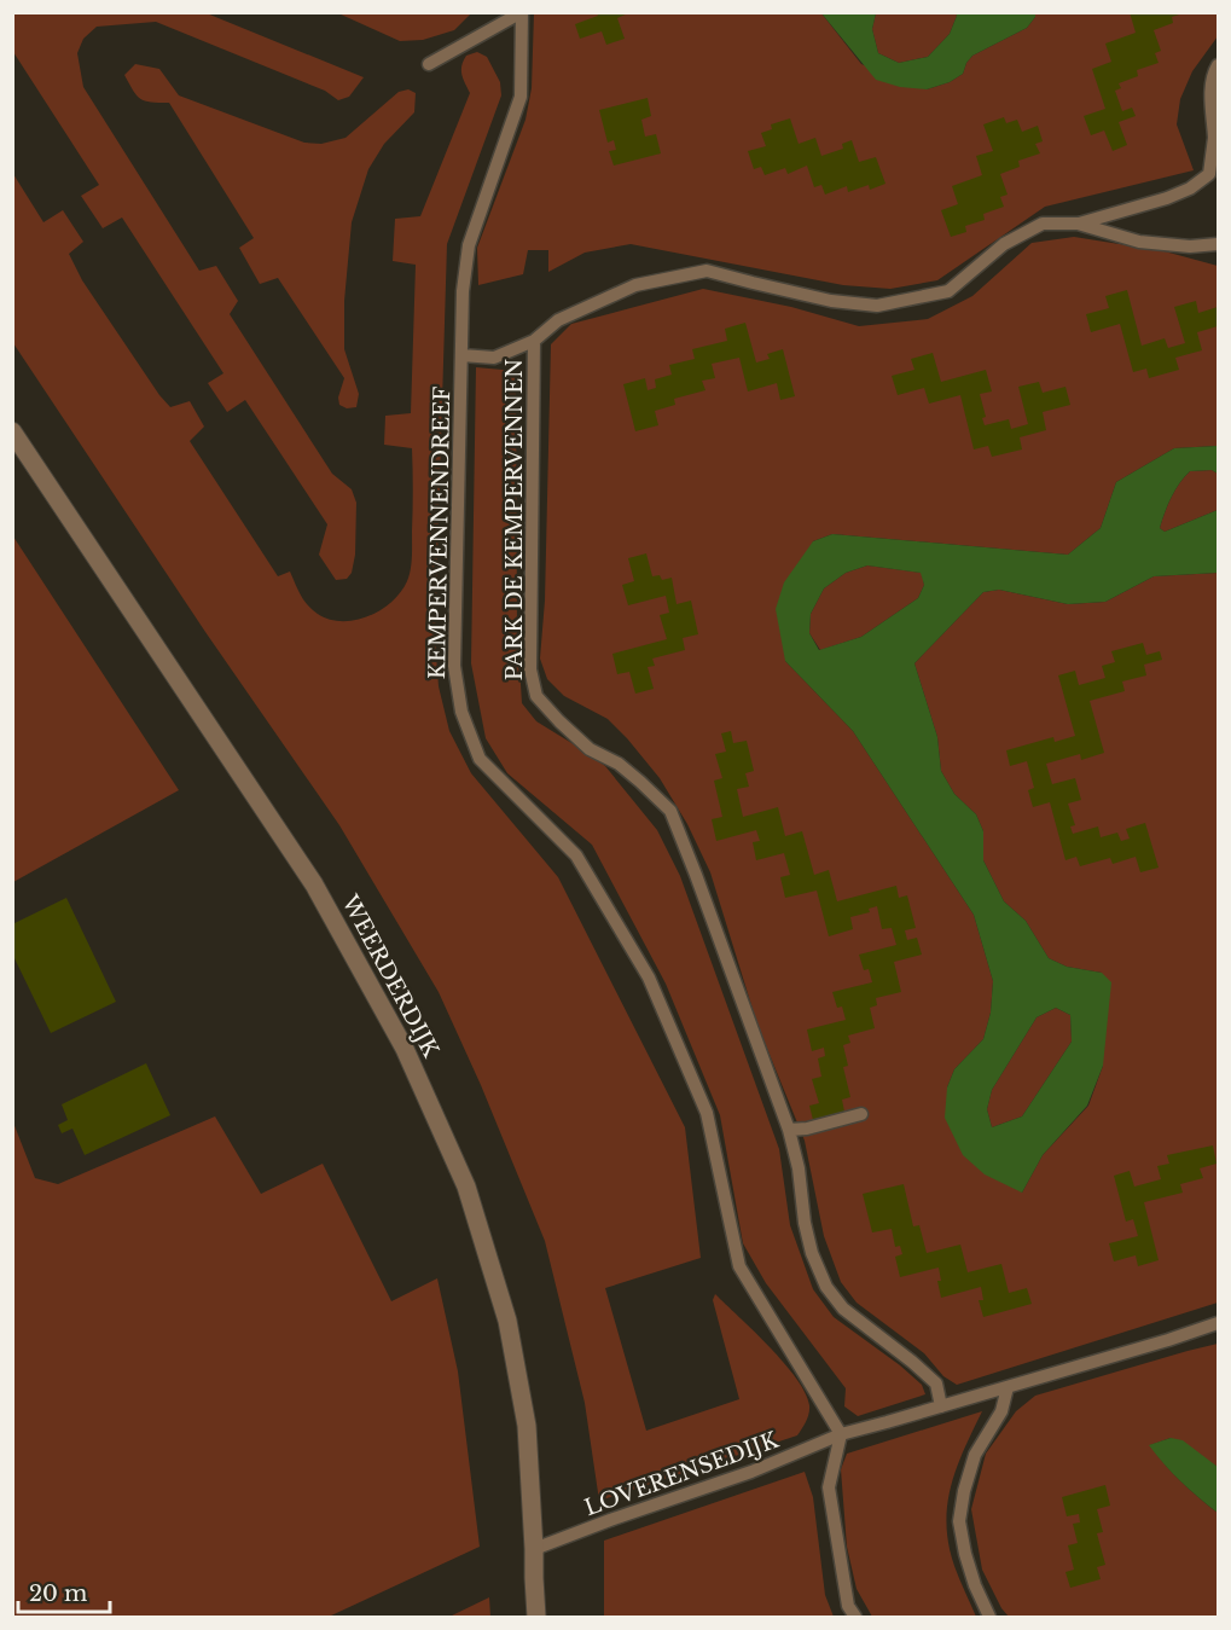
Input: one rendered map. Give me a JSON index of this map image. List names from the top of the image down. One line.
{"streets":{"street":["WEERDERDIJK"],"lane":["PARK DE KEMPERVENNEN","KEMPERVENNENDREEF","LOVERENSEDIJK"]},"crossings":[["KEMPERVENNENDREEF","LOVERENSEDIJK"],["WEERDERDIJK","LOVERENSEDIJK"]],"scale_bar":"20 m"}
